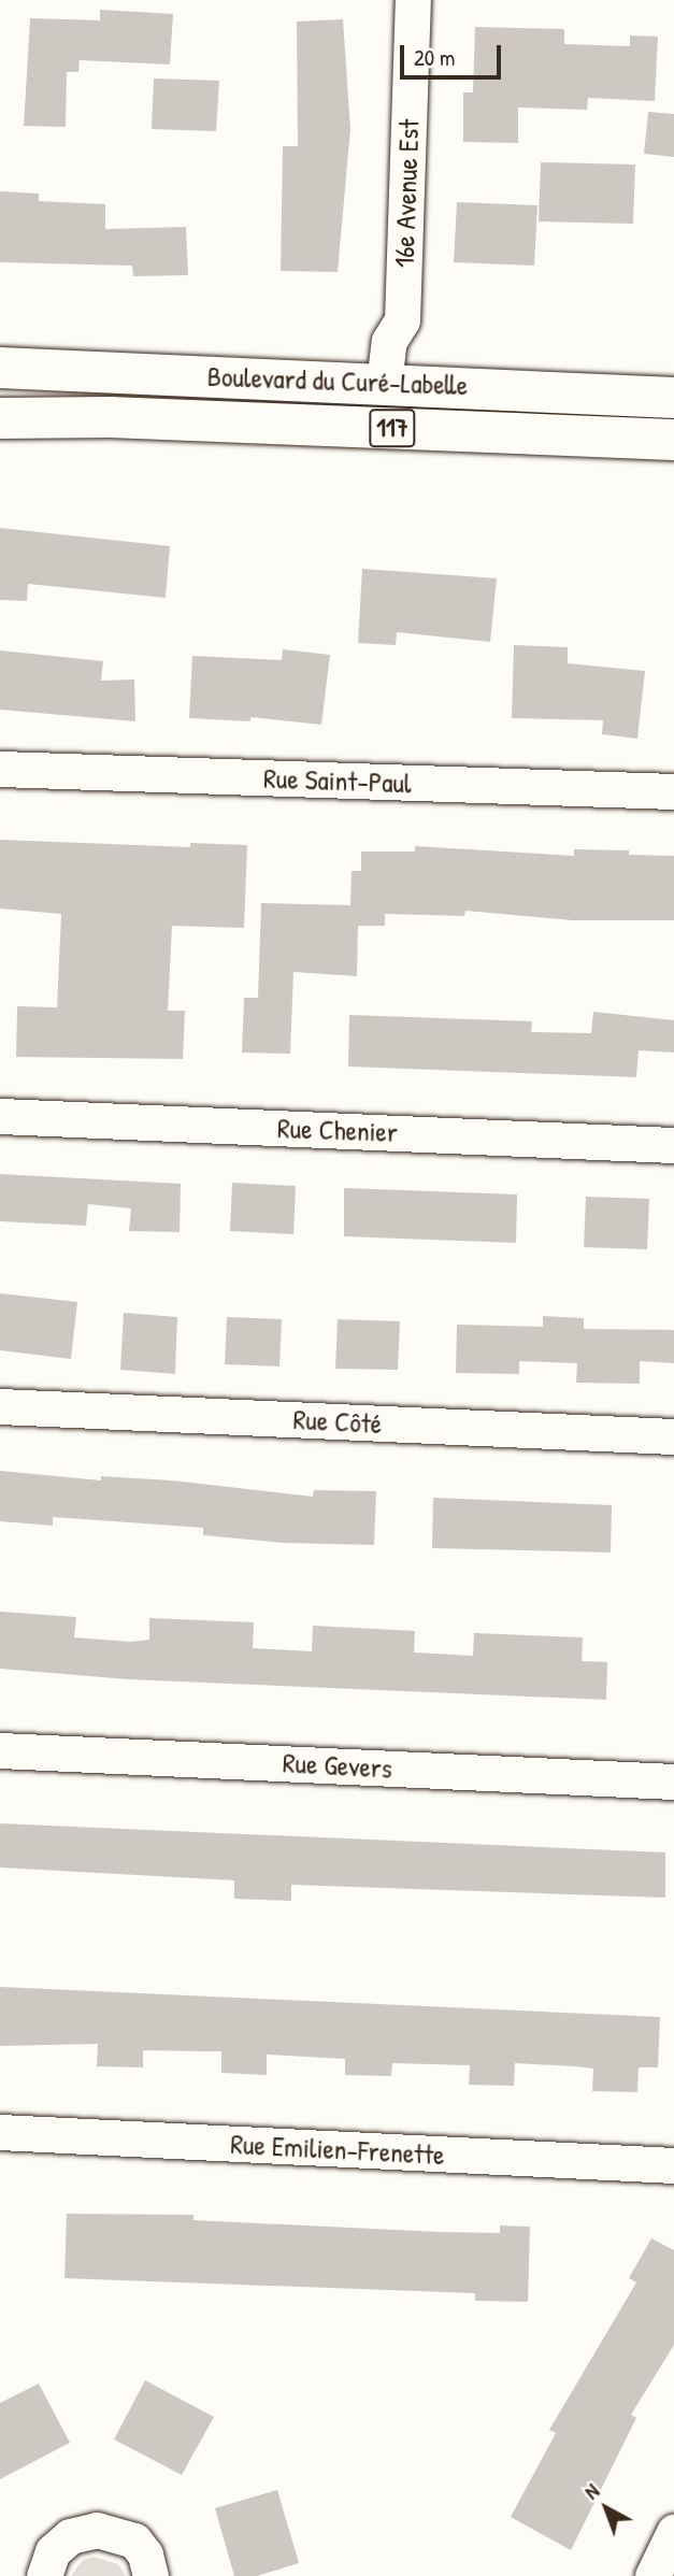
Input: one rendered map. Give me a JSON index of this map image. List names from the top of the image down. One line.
{"streets":{"main road":["Boulevard du Curé-Labelle","117"],"street":["16e Avenue Est","Rue Saint-Paul","Rue Chenier","Rue Côté","Rue Gevers","Rue Emilien-Frenette"]},"crossings":[["16e Avenue Est","Boulevard du Curé-Labelle"]],"scale_bar":"20 m","north":"top left"}
